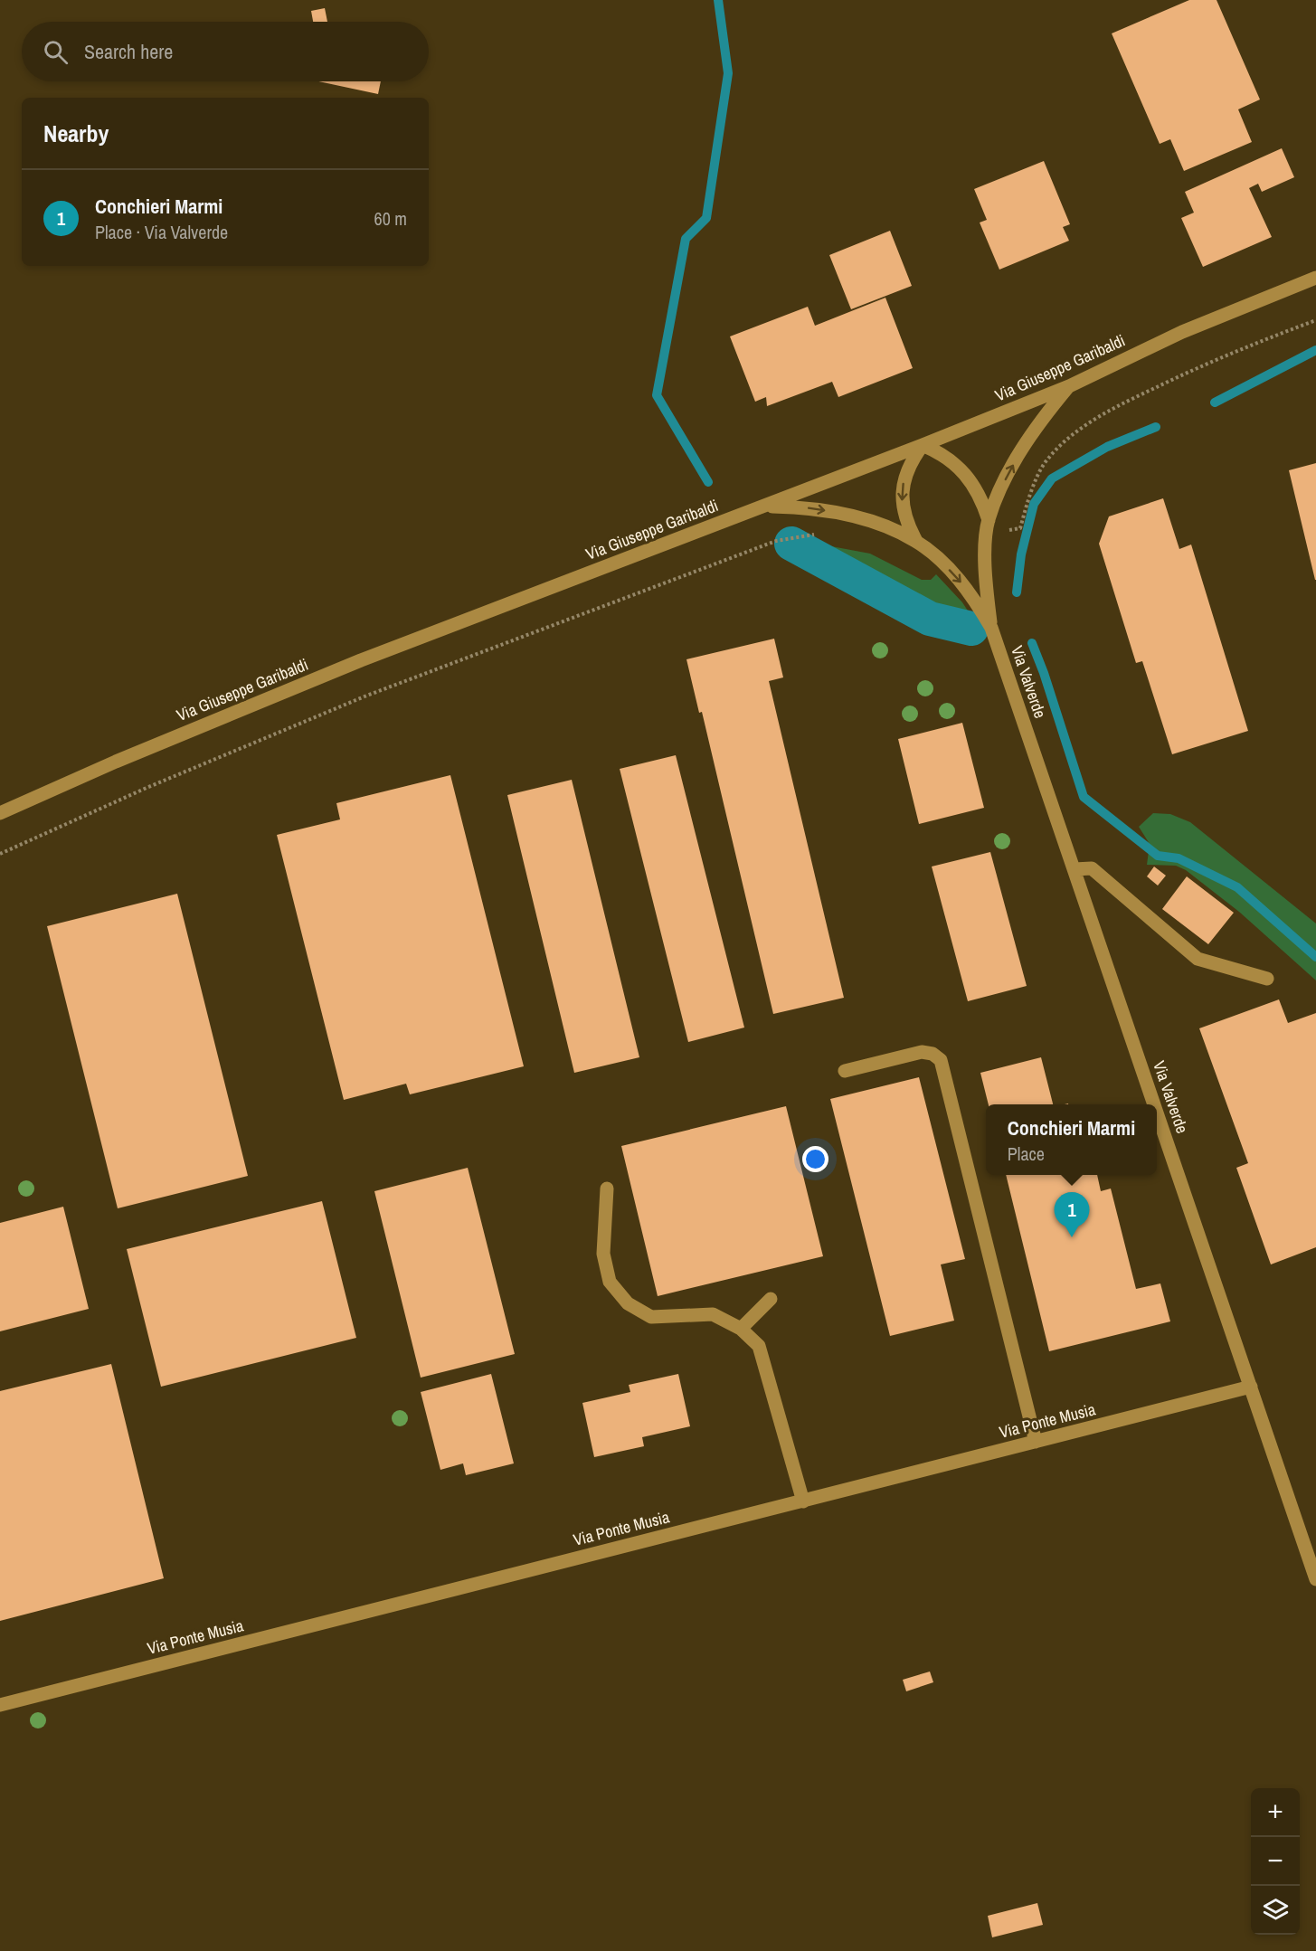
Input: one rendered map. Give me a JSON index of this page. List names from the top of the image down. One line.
{"streets":{"street":["Via Giuseppe Garibaldi","Via Valverde","Via Ponte Musia"]},"crossings":[["Via Giuseppe Garibaldi","Via Valverde"],["Via Valverde","Via Ponte Musia"]],"page":{"search":"Search here","heading":"Nearby","list":[{"mark":"1","name":"Conchieri Marmi","note":"Place · Via Valverde","value":"60 m"}],"popup":["Conchieri Marmi","Place"],"pins":"1","map_buttons":["+","−"]}}
